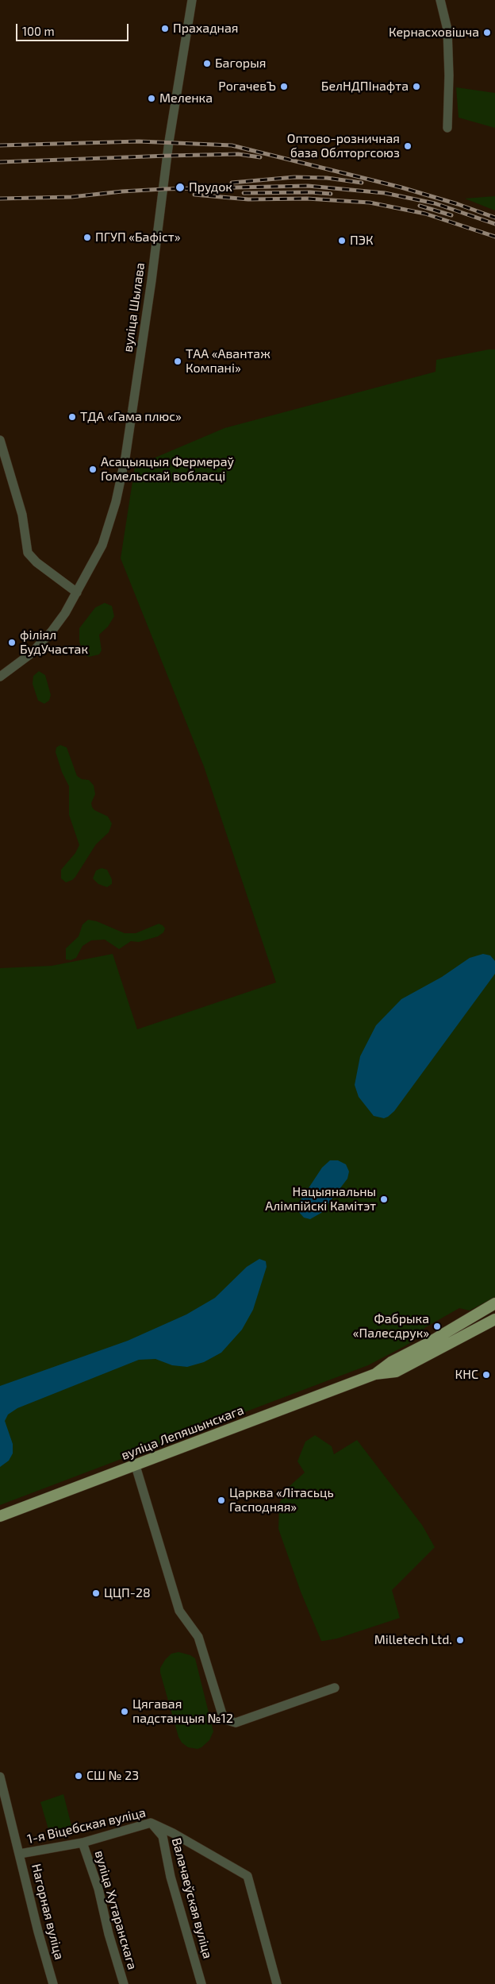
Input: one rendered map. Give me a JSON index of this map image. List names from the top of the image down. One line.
{"streets":{"main road":["вуліца Лепяшынскага"],"street":["вуліца Шылава","1-я Віцебская вуліца","Валачаеўская вуліца","вуліца Хутаранскага","Нагорная вуліца"]},"crossings":[["1-я Віцебская вуліца","Валачаеўская вуліца"],["1-я Віцебская вуліца","вуліца Хутаранскага"],["1-я Віцебская вуліца","Нагорная вуліца"]],"places":["Прахадная","Кернасховішча","Багорыя","РогачевЪ","БелНДПІнафта","Меленка","Оптово-розничная база Облторгсоюз","Прудок","ПГУП «Бафіст»","ПЭК","ТАА «Авантаж Компані»","ТДА «Гама плюс»","Асацыяцыя Фермераў Гомельскай вобласці","філіял БудУчастак","Нацыянальны Алімпійскі Камітэт","Фабрыка «Палесдрук»","КНС","Царква «Літасьць Гасподняя»","ЦЦП-28","Milletech Ltd.","Цягавая падстанцыя №12","СШ № 23"],"scale_bar":"100 m"}
